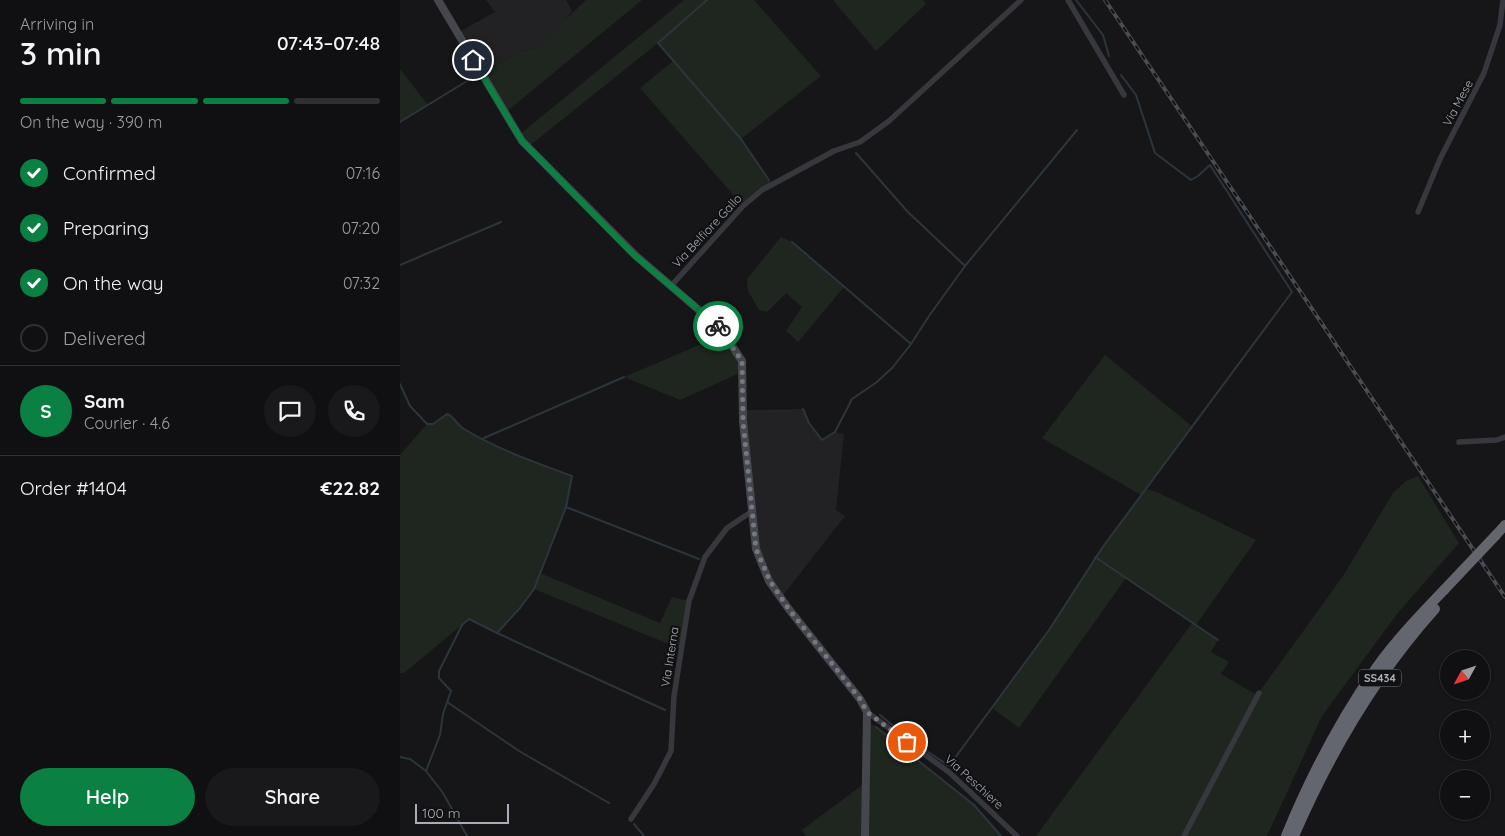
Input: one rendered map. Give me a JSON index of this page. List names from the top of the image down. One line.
{"streets":{"highway":["SS434"],"street":["Via Mese","Via Belfiore Gallo","Via Interna","Via Peschiere"]},"crossings":[["Via Belfiore Gallo","Via Interna"],["Via Belfiore Gallo","Via Peschiere"]],"scale_bar":"100 m","north":"bottom left","page":{"heading":["3 min","Arriving in","07:43–07:48"],"panel":["Sam","Courier · 4.6","Order #1404","€22.82"],"bar":"On the way · 390 m","list":[["Confirmed","07:16"],["Preparing","07:20"],["On the way","07:32"],"Delivered"],"round":"S","map_buttons":["+","−"],"buttons":["Help","Share"],"scale":"100 m"}}
